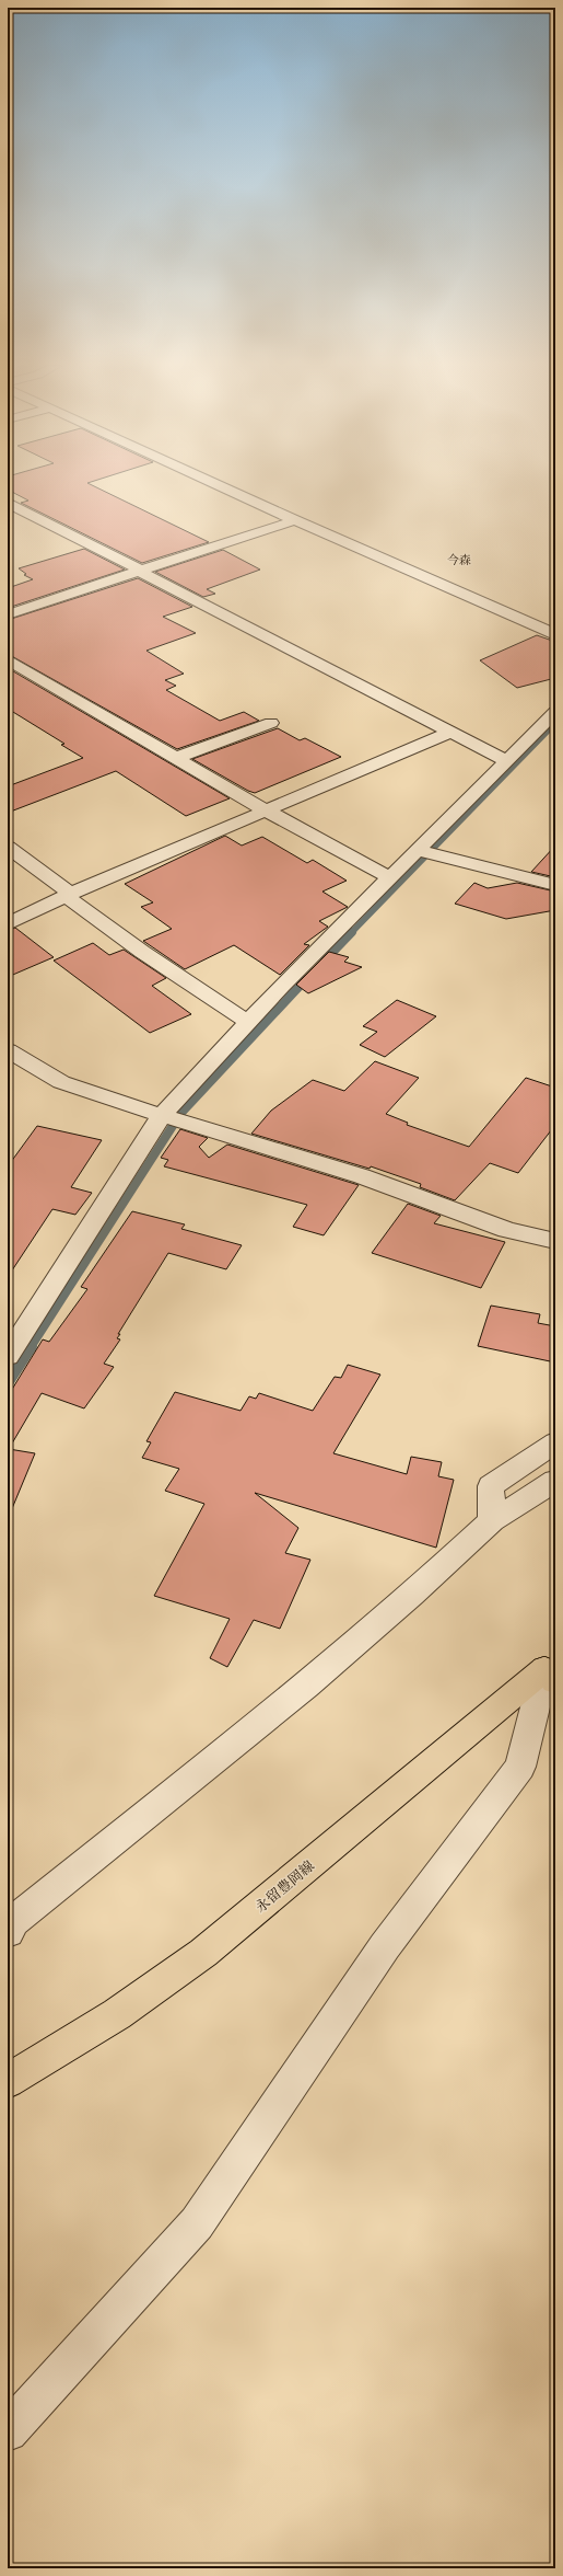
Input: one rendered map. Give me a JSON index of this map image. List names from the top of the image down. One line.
{"streets":{"main road":["永留豊岡線"]},"districts":["今森"]}
